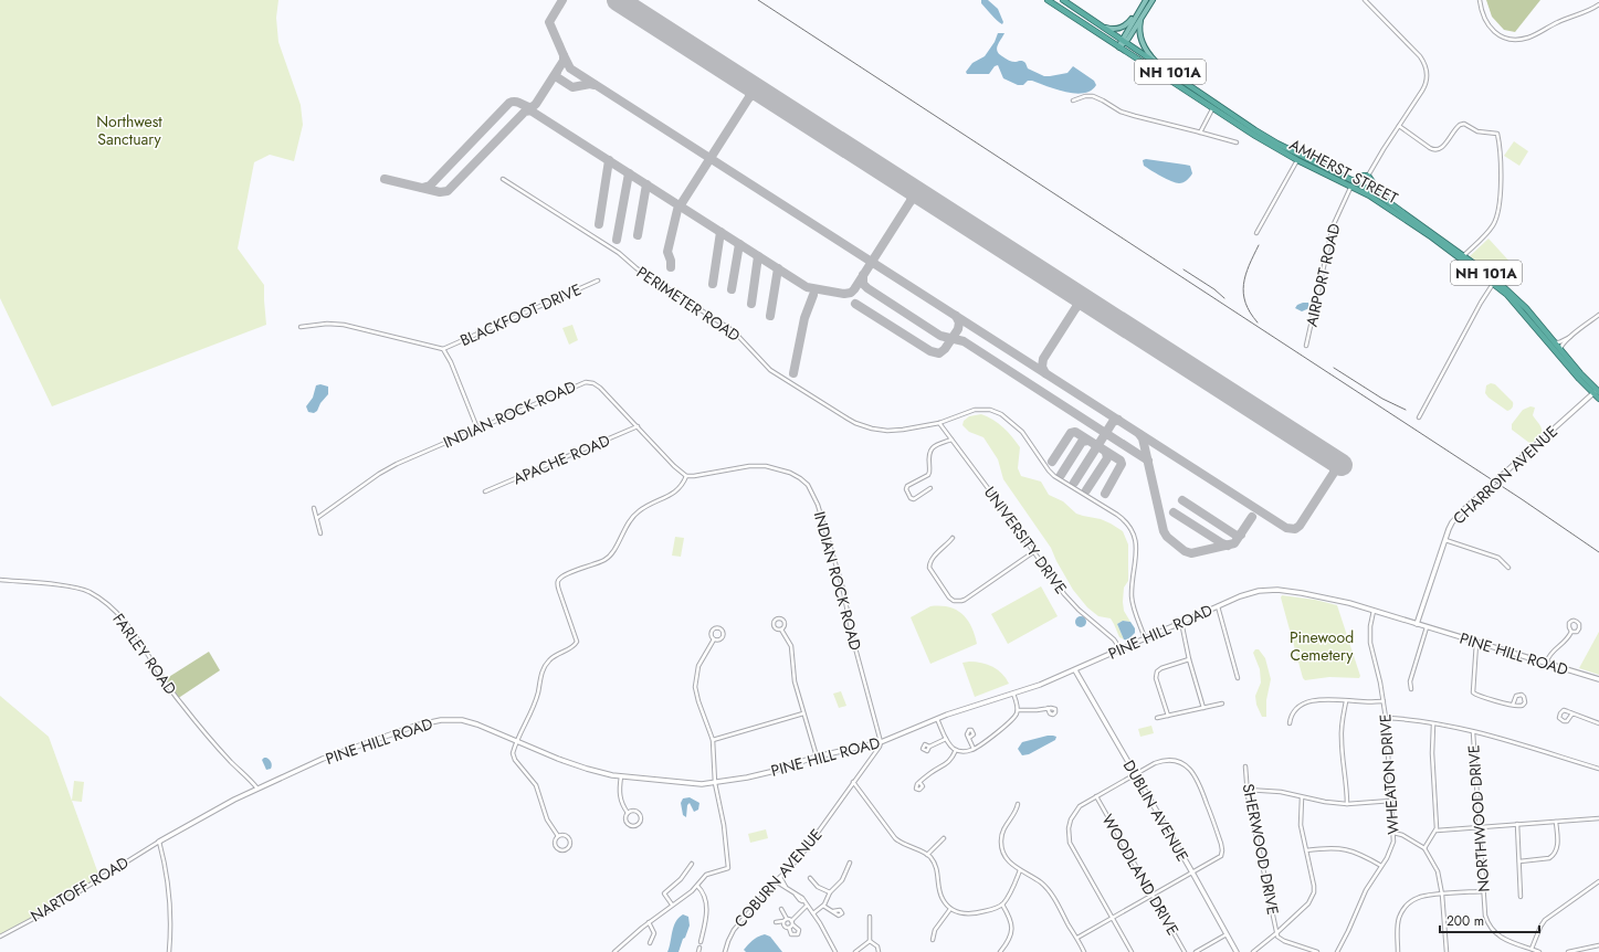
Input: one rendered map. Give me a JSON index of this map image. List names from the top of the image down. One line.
{"streets":{"highway":["NH 101A","AMHERST STREET"],"street":["AIRPORT ROAD","PERIMETER ROAD","BLACKFOOT DRIVE","INDIAN ROCK ROAD","APACHE ROAD","CHARRON AVENUE","UNIVERSITY DRIVE","PINE HILL ROAD","FARLEY ROAD","WHEATON DRIVE","DUBLIN AVENUE","NORTHWOOD DRIVE","SHERWOOD DRIVE","WOODLAND DRIVE","COBURN AVENUE","NARTOFF ROAD"]},"crossings":[["AMHERST STREET","AIRPORT ROAD"],["AMHERST STREET","CHARRON AVENUE"],["PERIMETER ROAD","UNIVERSITY DRIVE"],["PERIMETER ROAD","PINE HILL ROAD"],["INDIAN ROCK ROAD","APACHE ROAD"],["INDIAN ROCK ROAD","PINE HILL ROAD"],["INDIAN ROCK ROAD","COBURN AVENUE"],["CHARRON AVENUE","PINE HILL ROAD"],["UNIVERSITY DRIVE","PINE HILL ROAD"],["PINE HILL ROAD","FARLEY ROAD"],["PINE HILL ROAD","WHEATON DRIVE"],["PINE HILL ROAD","DUBLIN AVENUE"],["PINE HILL ROAD","COBURN AVENUE"],["PINE HILL ROAD","NARTOFF ROAD"]],"parks":["Northwest Sanctuary","Pinewood Cemetery"],"scale_bar":"200 m"}
